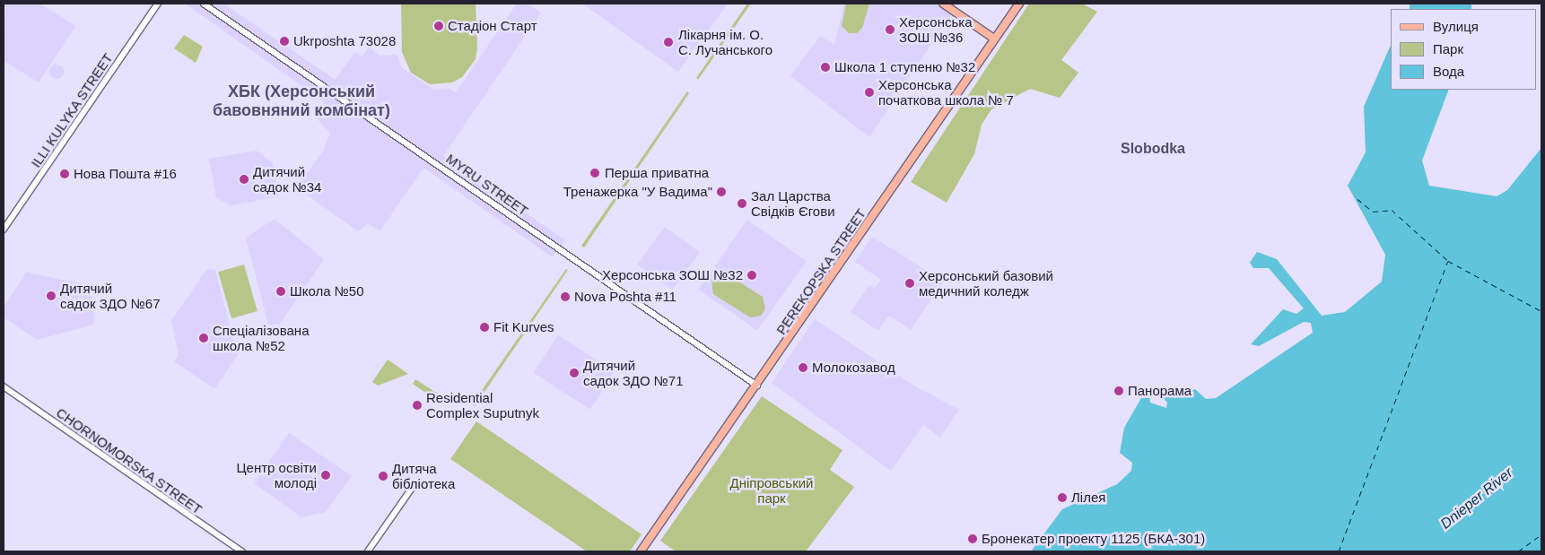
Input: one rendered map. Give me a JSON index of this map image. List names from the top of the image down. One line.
{"streets":{"main road":["PEREKOPSKA STREET"],"street":["ILLI KULYKA STREET","MYRU STREET","CHORNOMORSKA STREET"]},"crossings":[["MYRU STREET","PEREKOPSKA STREET"]],"districts":["ХБК (Херсонський бавовняний комбінат)","Slobodka"],"water":["Dnieper River"],"parks":["Дніпровський парк"],"places":["Стадіон Старт","Херсонська ЗОШ №36","Ukrposhta 73028","Лікарня ім. О. С. Лучанського","Школа 1 ступеню №32","Херсонська початкова школа № 7","Перша приватна","Нова Пошта #16","Дитячий садок №34","Тренажерка \"У Вадима\"","Зал Царства Свідків Єгови","Херсонська ЗОШ №32","Херсонський базовий медичний коледж","Школа №50","Дитячий садок ЗДО №67","Nova Poshta #11","Fit Kurves","Спеціалізована школа №52","Молокозавод","Дитячий садок ЗДО №71","Панорама","Residential Complex Suputnyk","Центр освіти молоді","Дитяча бібліотека","Лілея","Бронекатер проекту 1125 (БКА-301)"],"legend":["Вулиця","Парк","Вода"]}
